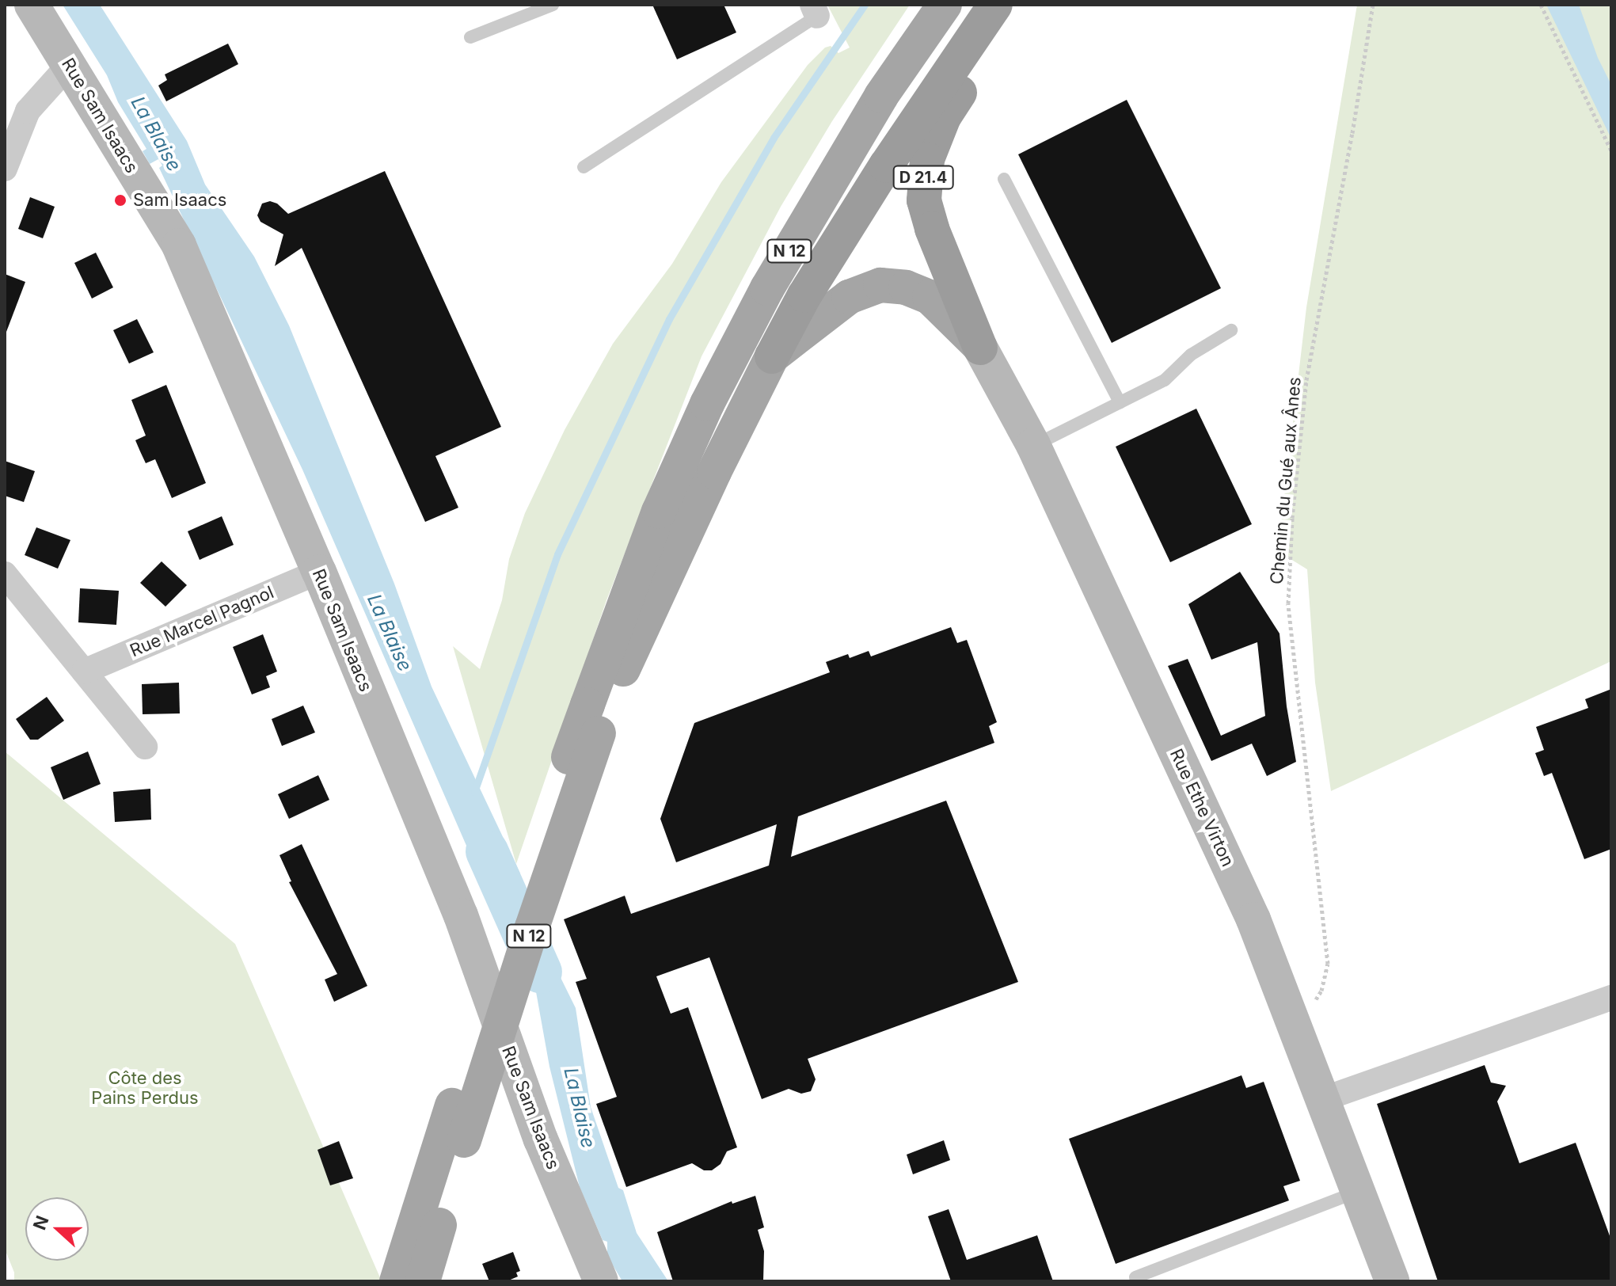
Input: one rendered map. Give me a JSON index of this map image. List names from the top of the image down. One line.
{"streets":{"highway":["D 21.4","N 12"],"main road":["Rue Sam Isaacs","Rue Ethe Virton"],"street":["Rue Marcel Pagnol"],"path":["Chemin du Gué aux Ânes"]},"crossings":[["Rue Sam Isaacs","Rue Marcel Pagnol"],["D 21.4","N 12"],["D 21.4","Rue Ethe Virton"],["Chemin du Gué aux Ânes","Rue Ethe Virton"]],"water":["La Blaise"],"parks":["Côte des Pains Perdus"],"places":["Sam Isaacs"],"north":"left"}
